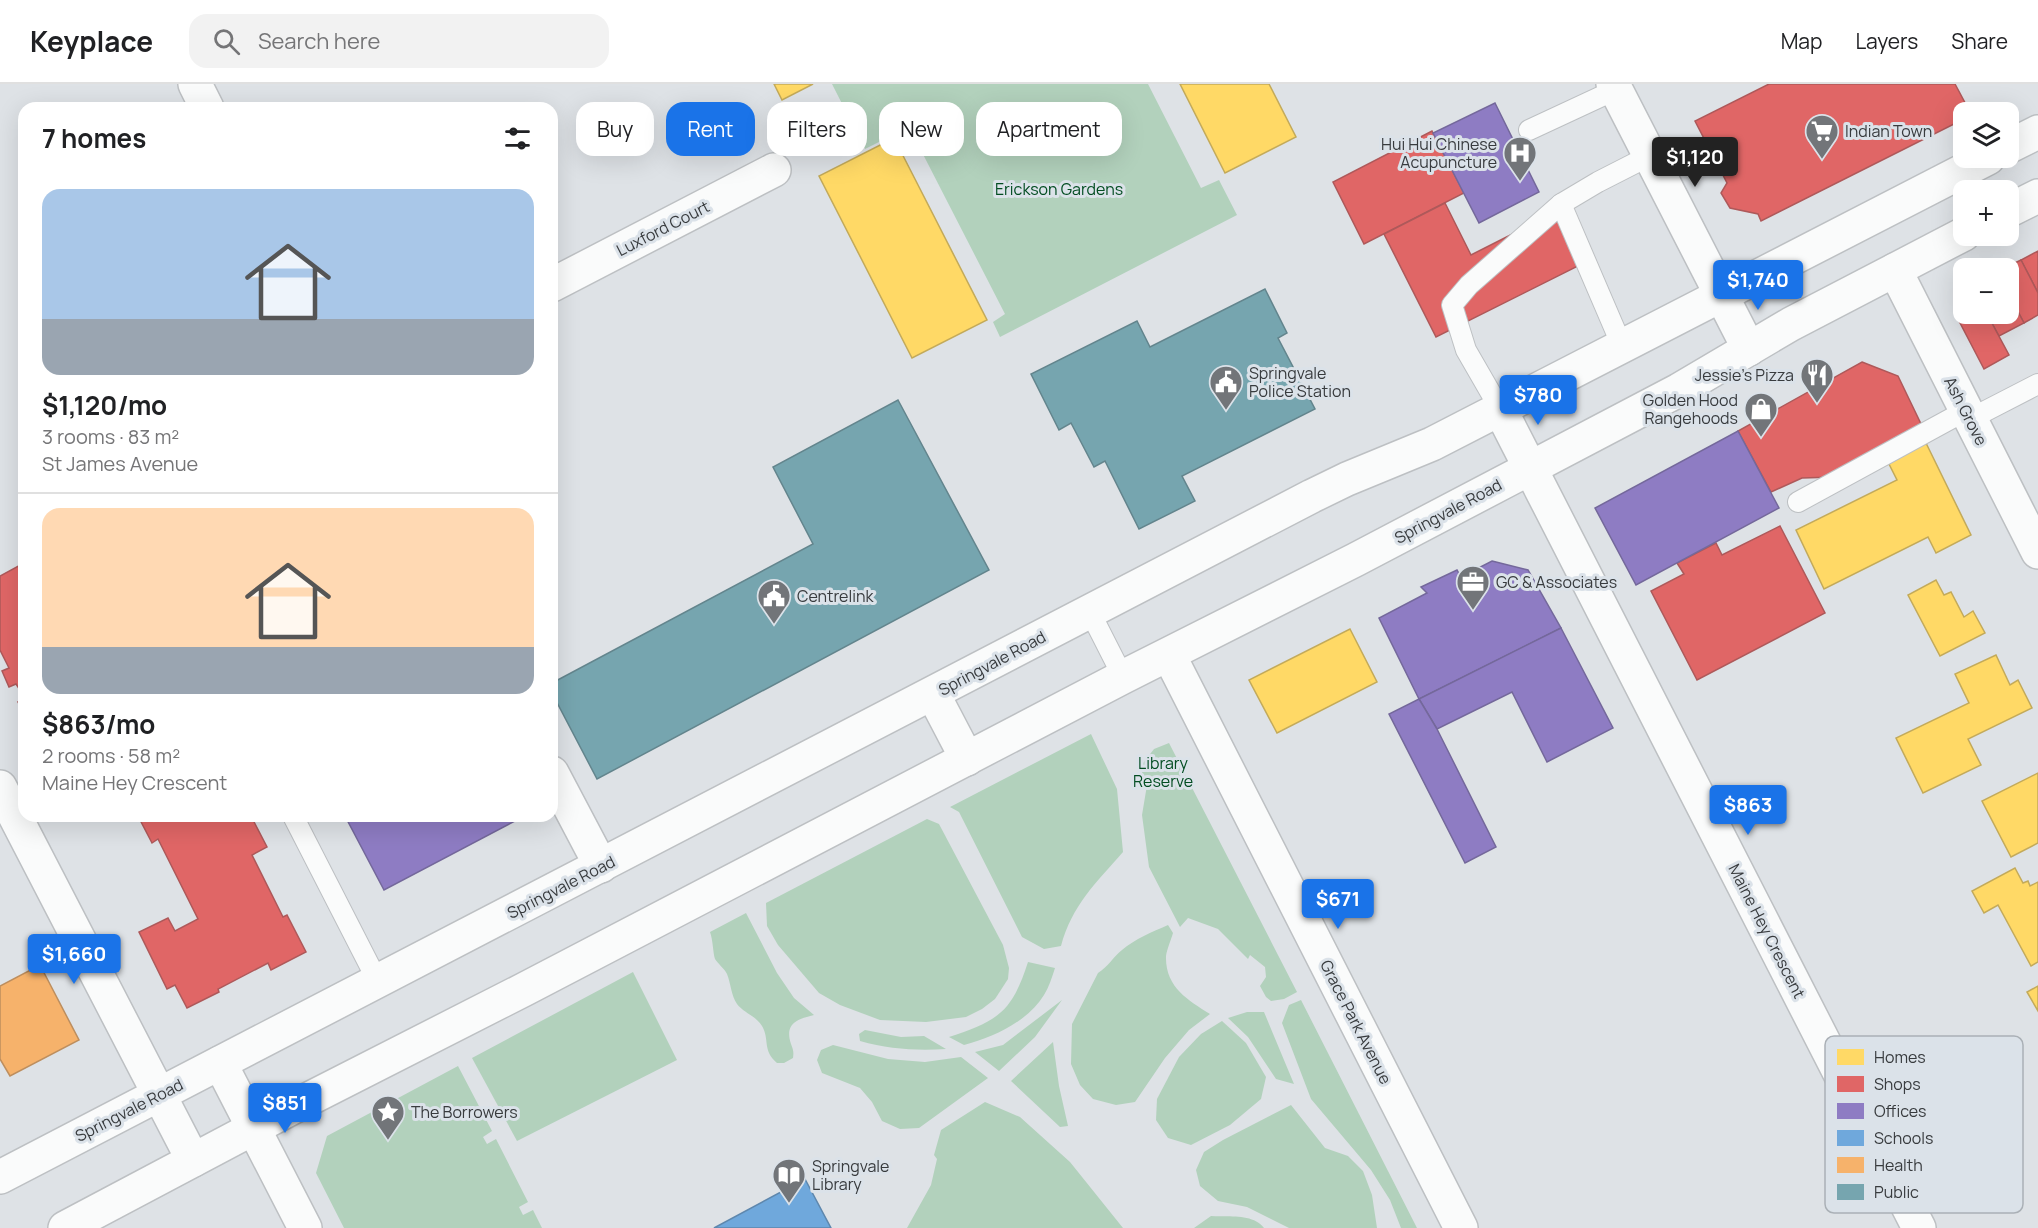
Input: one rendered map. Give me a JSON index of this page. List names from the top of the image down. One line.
{"streets":{"main road":["Luxford Court","Ash Grove","Springvale Road","Maine Hey Crescent","Grace Park Avenue"]},"crossings":[["Ash Grove","Springvale Road"],["Springvale Road","Maine Hey Crescent"],["Springvale Road","Grace Park Avenue"]],"parks":["Erickson Gardens","Library Reserve"],"places":{"supermarket":["Indian Town"],"hospital":["Hui Hui Chinese Acupuncture"],"restaurant":["Jessie's Pizza"],"public building":["Springvale Police Station","Centrelink"],"shop":["Golden Hood Rangehoods"],"office":["GC & Associates"],"place":["The Borrowers"],"library":["Springvale Library"]},"legend":["Homes","Shops","Offices","Schools","Health","Public"],"page":{"header":"Keyplace","search":"Search here","nav":["Map","Layers","Share"],"map_buttons":["+","−"],"chip":["Buy","Rent","Filters","New","Apartment"],"heading":"7 homes","price":["$1,120","$1,740","$780","$863","$671","$1,660","$851"],"list":[{"name":"$1,120/mo","note":"3 rooms · 83 m² · St James Avenue"},{"name":"$863/mo","note":"2 rooms · 58 m² · Maine Hey Crescent"}]}}
